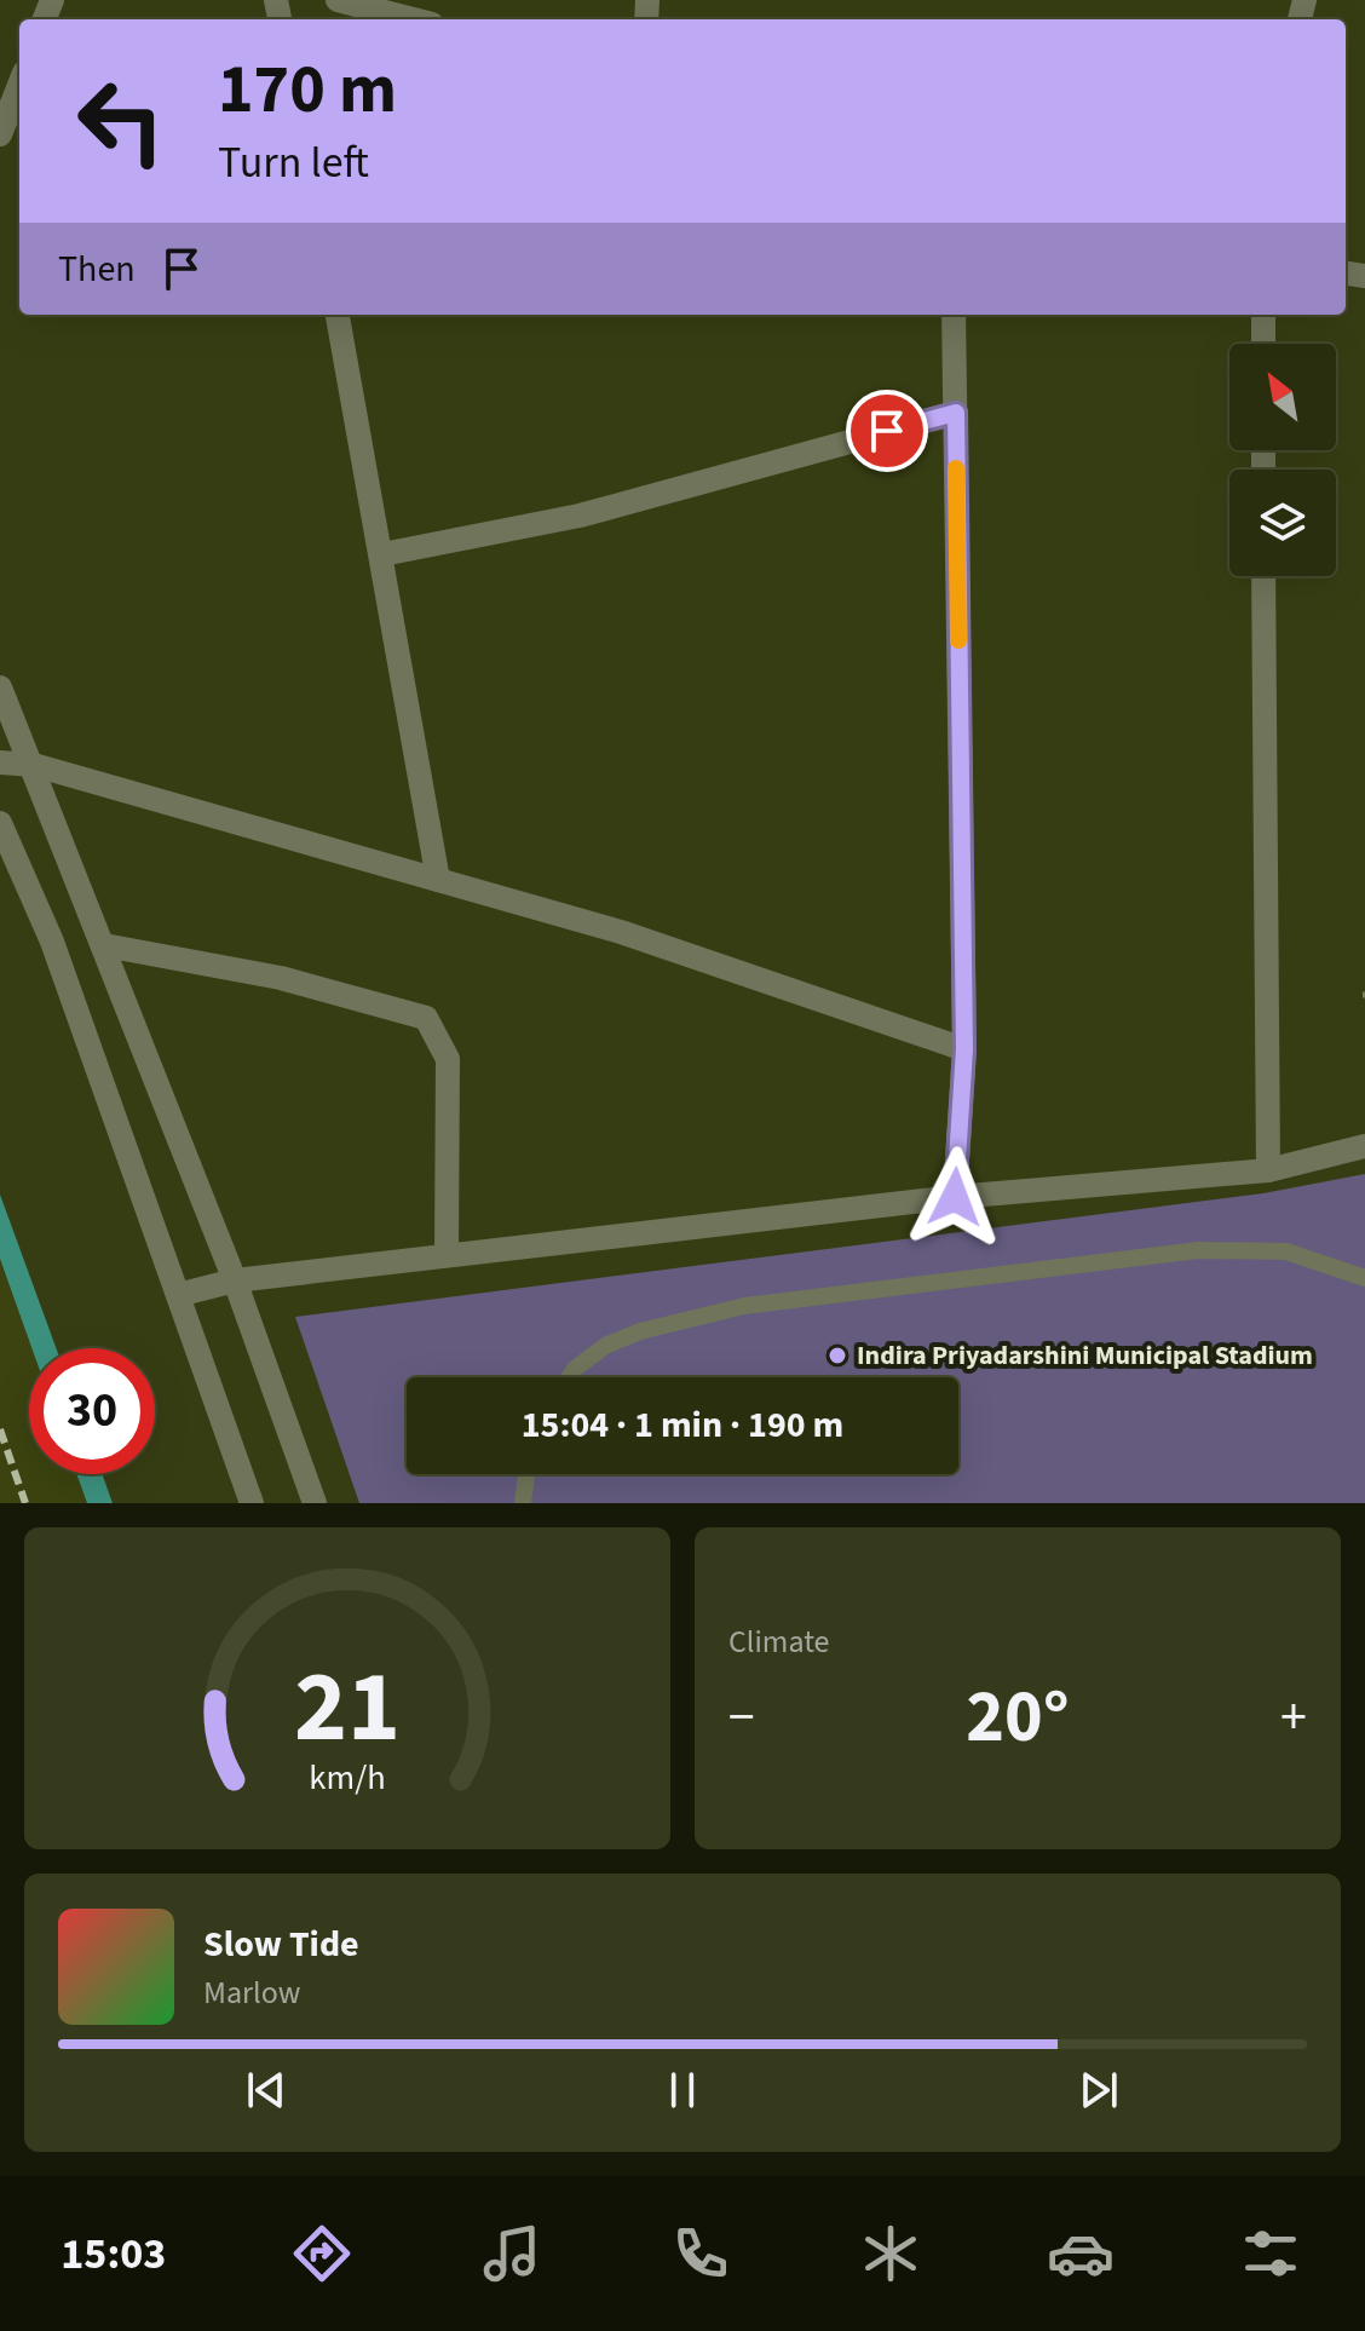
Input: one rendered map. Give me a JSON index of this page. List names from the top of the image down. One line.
{"places":["Indira Priyadarshini Municipal Stadium"],"north":"top left","page":{"turn":["170 m","Turn left"],"then":"Then","limit":"30","trip":"15:04 · 1 min · 190 m","tile":"Climate","heat":["−","20°","+"],"song":["Slow Tide","Marlow"],"tabs":"15:03","gauge":["21","km/h"]}}
